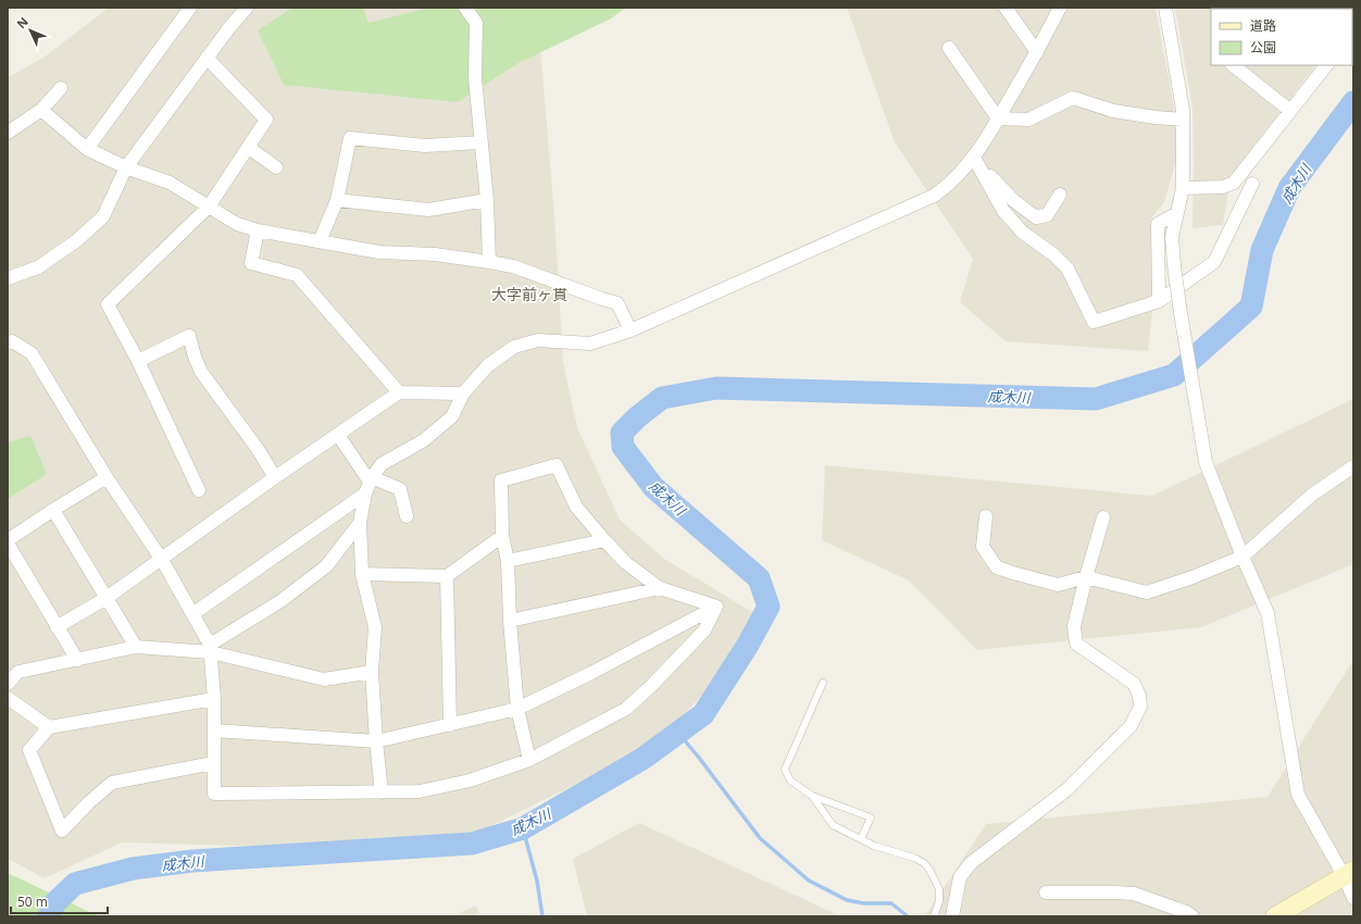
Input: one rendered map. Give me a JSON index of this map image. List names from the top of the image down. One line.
{"districts":["大字前ヶ貫"],"water":["成木川"],"legend":["道路","公園"],"scale_bar":"50 m","north":"top left"}
